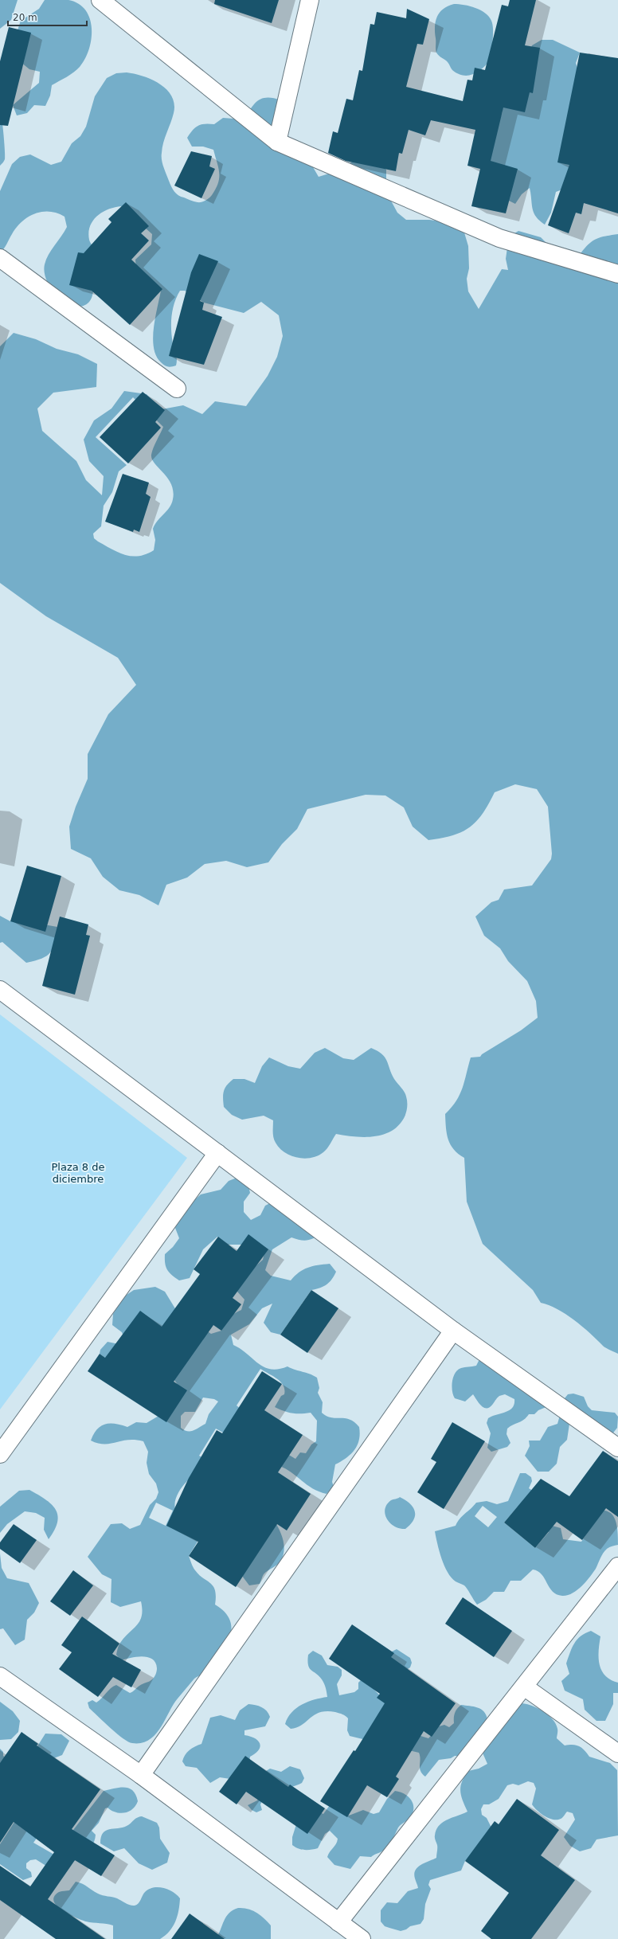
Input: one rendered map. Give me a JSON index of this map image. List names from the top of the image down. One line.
{"parks":["Plaza 8 de diciembre"],"scale_bar":"20 m"}
